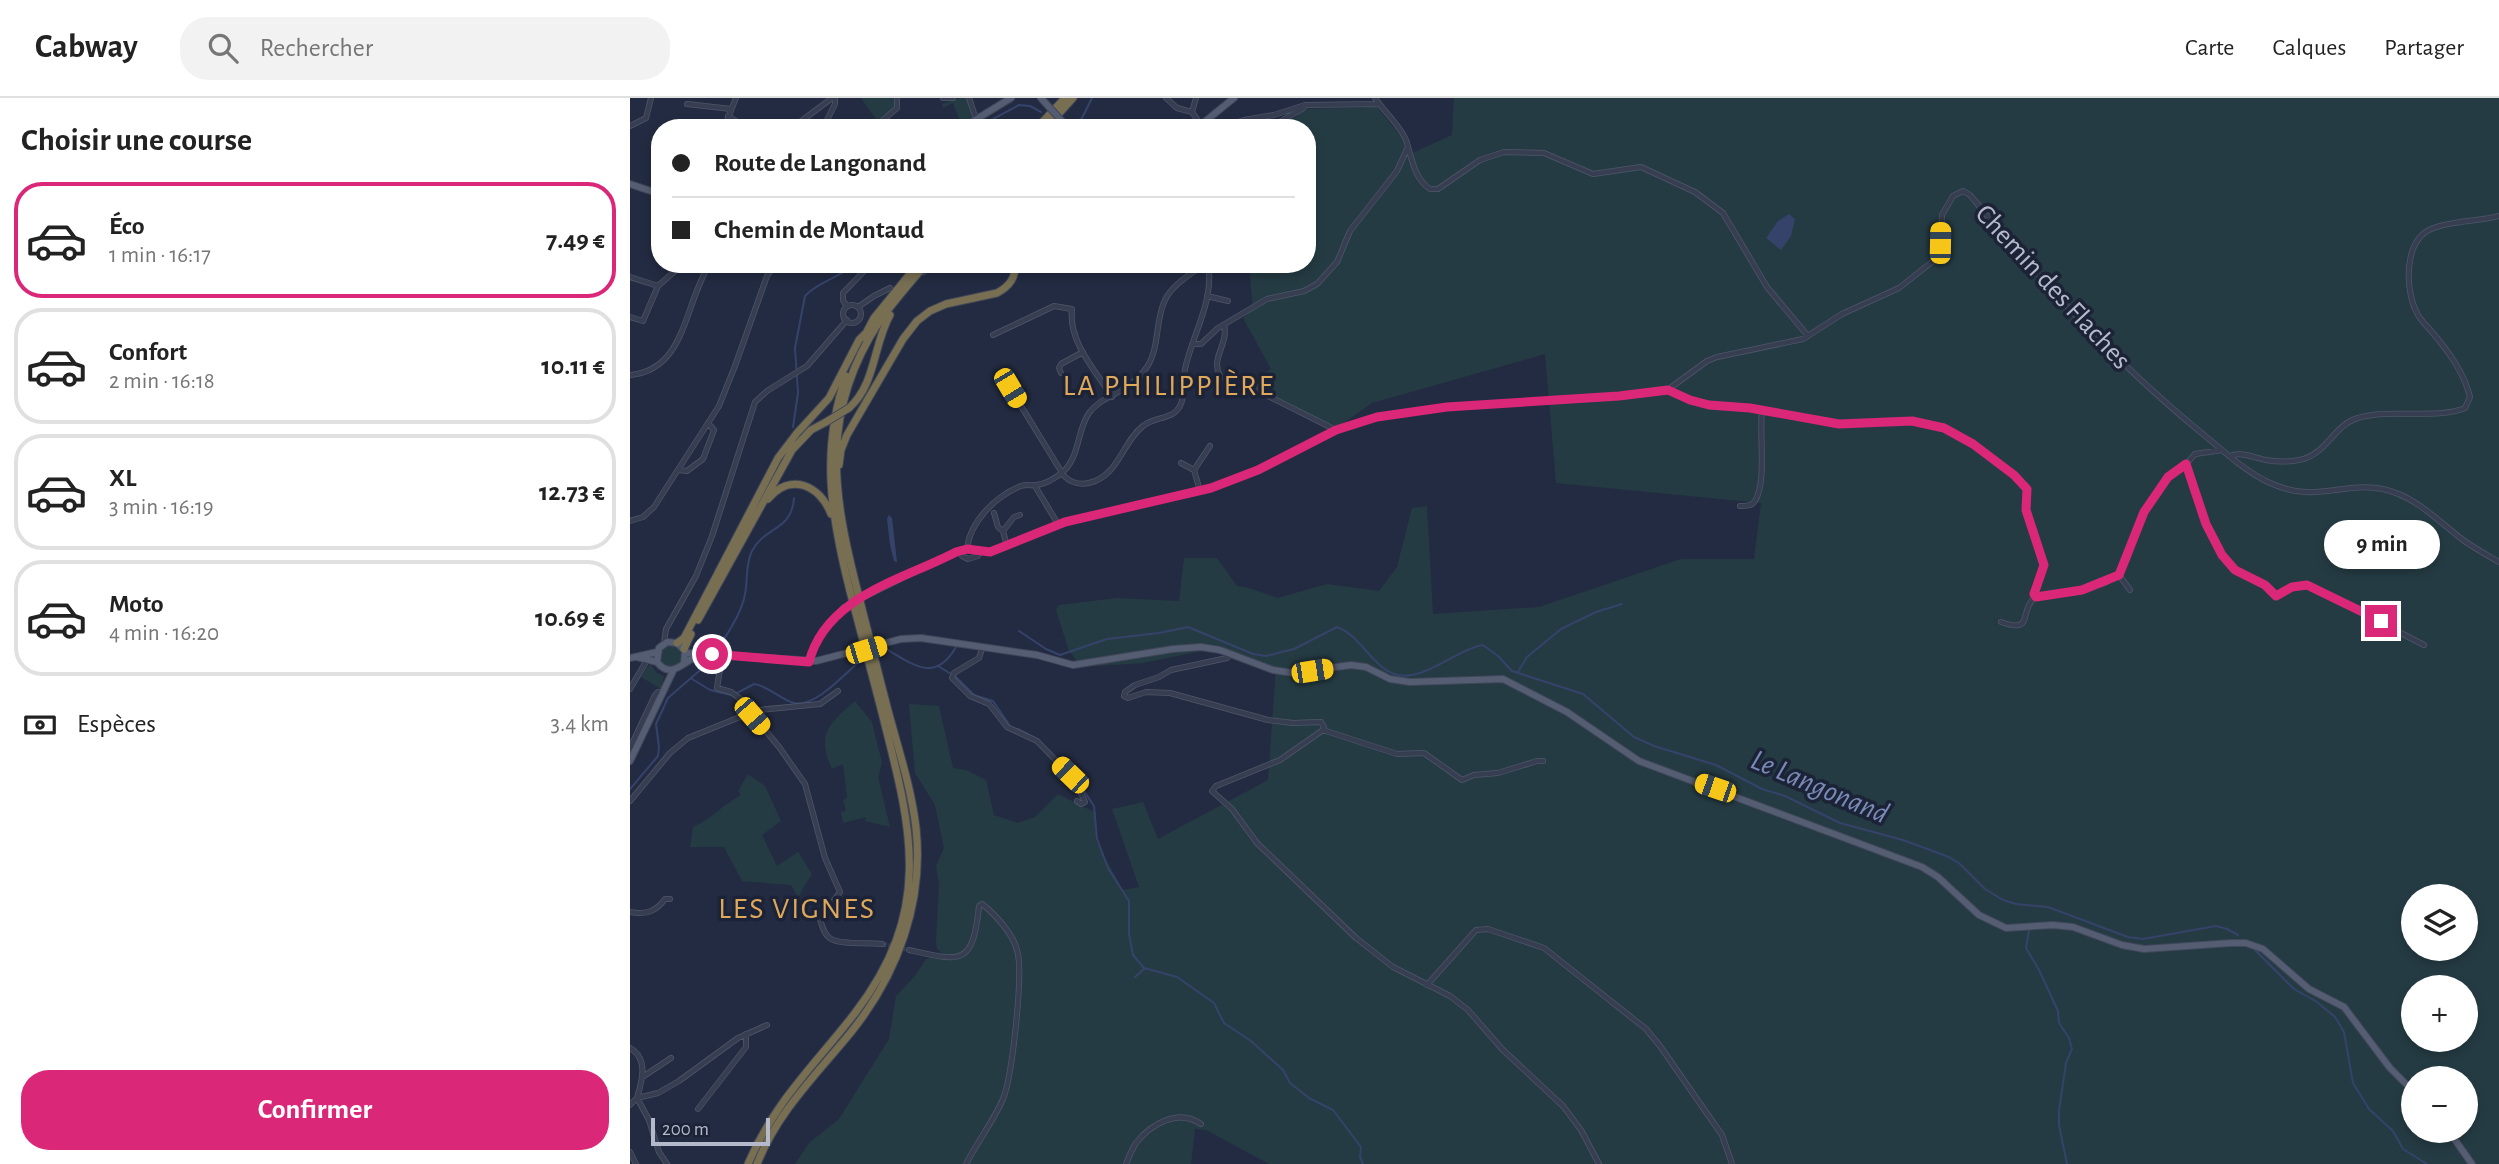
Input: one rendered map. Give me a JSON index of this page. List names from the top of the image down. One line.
{"streets":{"street":["Chemin des Flaches"]},"districts":["LA PHILIPPIÈRE","LES VIGNES"],"water":["Le Langonand"],"scale_bar":"200 m","page":{"header":"Cabway","search":"Rechercher","nav":["Carte","Calques","Partager"],"heading":"Choisir une course","banner":["Route de Langonand","Chemin de Montaud"],"list":[{"name":"Éco","note":"1 min · 16:17","value":"7.49 €"},{"name":"Confort","note":"2 min · 16:18","value":"10.11 €"},{"name":"XL","note":"3 min · 16:19","value":"12.73 €"},{"name":"Moto","note":"4 min · 16:20","value":"10.69 €"}],"bubble":"9 min","pay":["Espèces","3.4 km"],"map_buttons":["+","−"],"buttons":"Confirmer","scale":"200 m"}}
